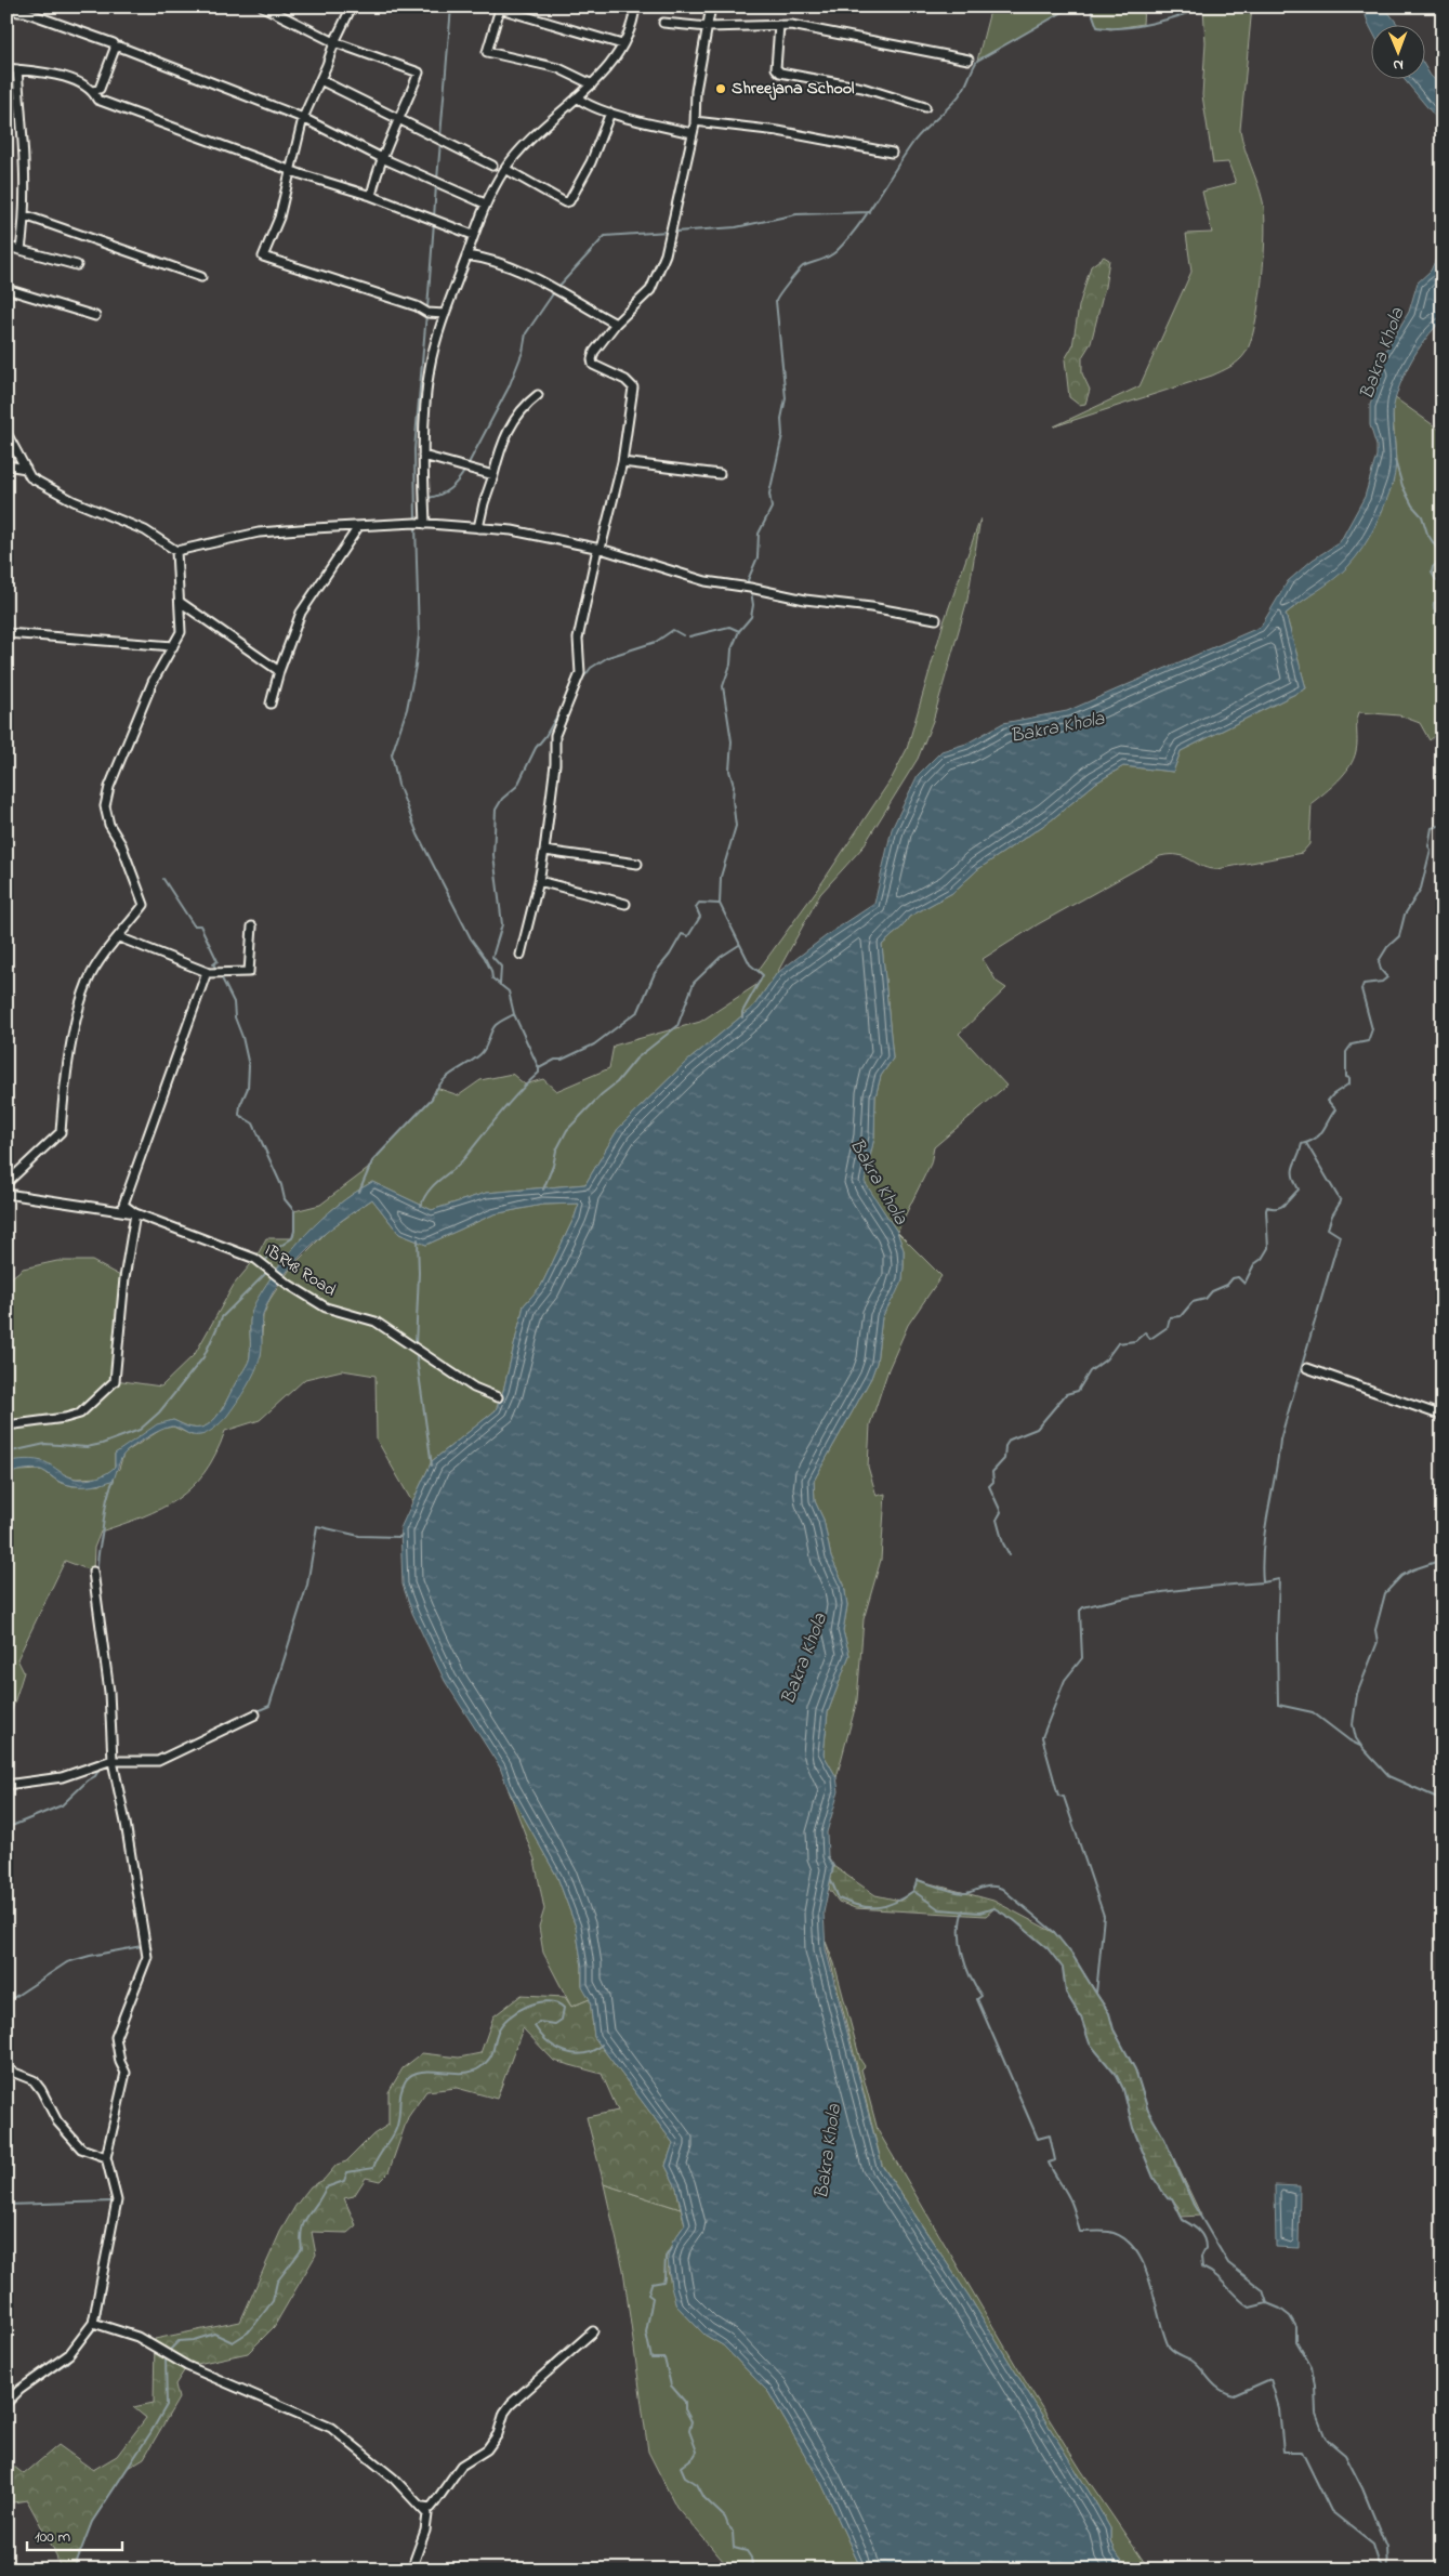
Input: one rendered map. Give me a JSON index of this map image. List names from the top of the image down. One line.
{"streets":{"street":["IBR48 Road"]},"water":["Bakra Khola"],"places":["Shreejana School"],"scale_bar":"100 m","north":"bottom"}
